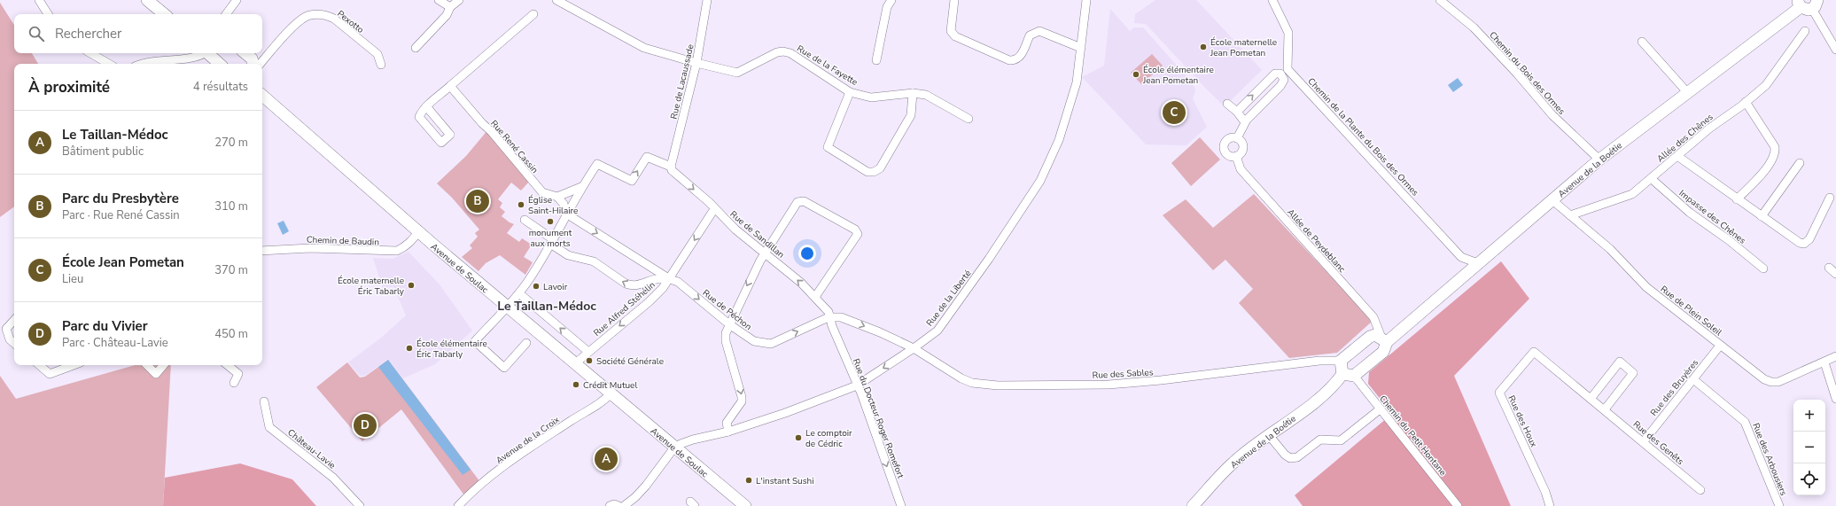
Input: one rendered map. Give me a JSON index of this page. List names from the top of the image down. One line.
{"streets":{"main road":["Avenue de la Boétie","Avenue de Soulac"],"street":["Pexotto","Rue de la Fayette","Chemin du Bois des Ormes","Rue de Lacaussade","Chemin de la Plante du Bois des Ormes","Allée des Chênes","Rue René Cassin","Impasse des Chênes","Rue de Sandillan","Chemin de Baudin","Allée de Peydeblanc","Rue de la Liberté","Rue Alfred Stéhélin","Rue de Péchon","Rue de Plein Soleil","Rue des Sables","Rue des Bruyères","Rue du Docteur Roger Romefort","Rue des Houx","Chemin du Petit Hontane","Avenue de la Croix","Rue des Genêts","Château-Lavie","Rue des Arbousiers"]},"crossings":[["Rue de la Fayette","Rue de Lacaussade"],["Chemin du Bois des Ormes","Avenue de la Boétie"],["Rue de Lacaussade","Rue de Sandillan"],["Chemin de la Plante du Bois des Ormes","Avenue de la Boétie"],["Allée des Chênes","Impasse des Chênes"],["Allée des Chênes","Rue de Plein Soleil"],["Avenue de la Boétie","Allée de Peydeblanc"],["Avenue de la Boétie","Rue de Plein Soleil"],["Avenue de la Boétie","Chemin du Petit Hontane"],["Rue de Sandillan","Rue Alfred Stéhélin"],["Rue de Sandillan","Rue de Péchon"],["Rue de Sandillan","Rue du Docteur Roger Romefort"],["Chemin de Baudin","Avenue de Soulac"],["Avenue de Soulac","Rue de la Liberté"],["Avenue de Soulac","Rue Alfred Stéhélin"],["Avenue de Soulac","Avenue de la Croix"],["Rue de la Liberté","Rue des Sables"],["Rue de la Liberté","Rue du Docteur Roger Romefort"],["Rue Alfred Stéhélin","Rue de Péchon"],["Rue de Péchon","Rue du Docteur Roger Romefort"],["Rue de Plein Soleil","Rue des Bruyères"],["Rue des Bruyères","Rue des Genêts"],["Rue des Bruyères","Rue des Arbousiers"],["Rue des Houx","Rue des Genêts"]],"one_way":["Rue du Docteur Roger Romefort"],"districts":["Le Taillan-Médoc"],"places":["École maternelle Jean Pometan","École élémentaire Jean Pometan","Église Saint-Hilaire","monument aux morts","École maternelle Éric Tabarly","Lavoir","École élémentaire Éric Tabarly","Société Générale","Crédit Mutuel","Le comptoir de Cédric","L'instant Sushi"],"page":{"search":"Rechercher","heading":["À proximité","4 résultats"],"pins":["C","B","D","A"],"list":[{"mark":"A","name":"Le Taillan-Médoc","note":"Bâtiment public","value":"270 m"},{"mark":"B","name":"Parc du Presbytère","note":"Parc · Rue René Cassin","value":"310 m"},{"mark":"C","name":"École Jean Pometan","note":"Lieu","value":"370 m"},{"mark":"D","name":"Parc du Vivier","note":"Parc · Château-Lavie","value":"450 m"}],"map_buttons":["+","−"]}}
